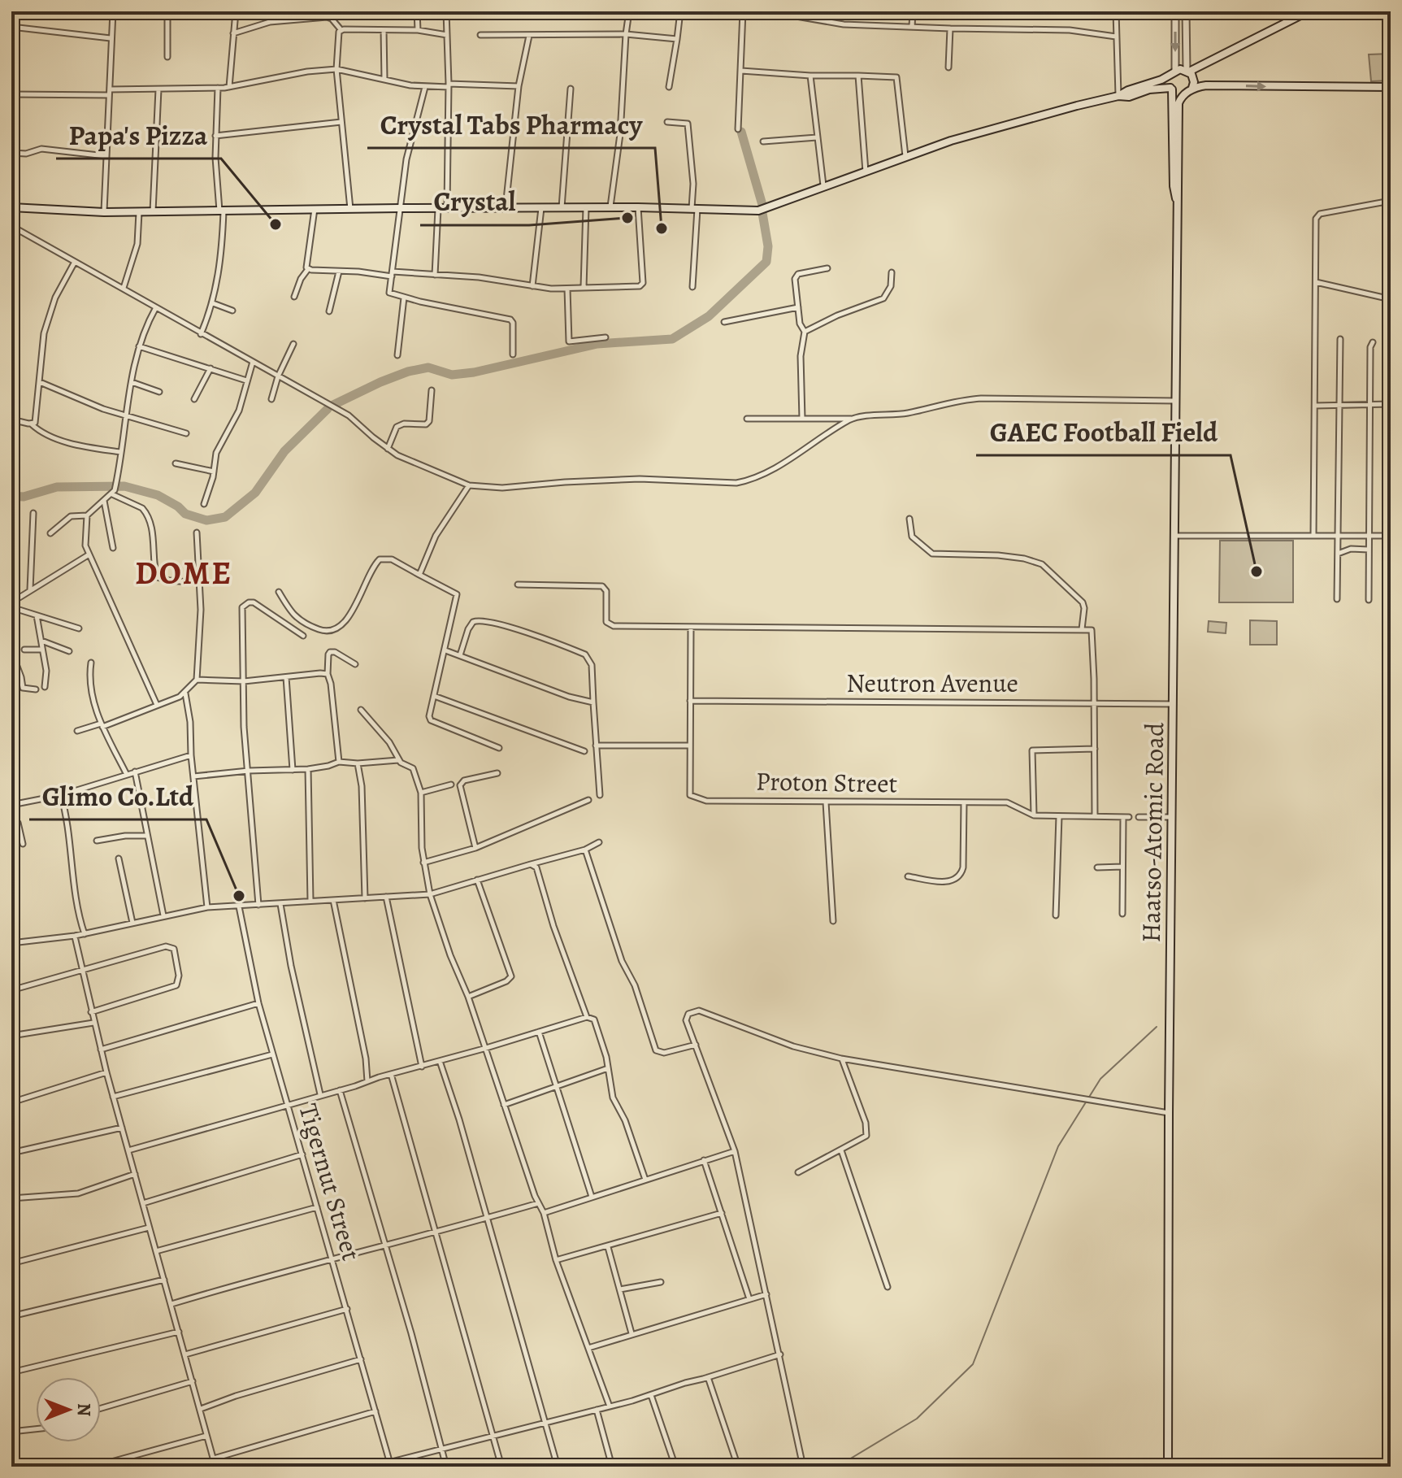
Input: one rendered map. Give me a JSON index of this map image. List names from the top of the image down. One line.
{"streets":{"main road":["Haatso-Atomic Road"],"street":["Neutron Avenue","Proton Street","Tigernut Street"]},"crossings":[["Neutron Avenue","Proton Street"],["Neutron Avenue","Haatso-Atomic Road"]],"districts":["DOME"],"places":["Crystal","Papa's Pizza","Crystal Tabs Pharmacy","GAEC Football Field","Glimo Co.Ltd"],"north":"right"}
